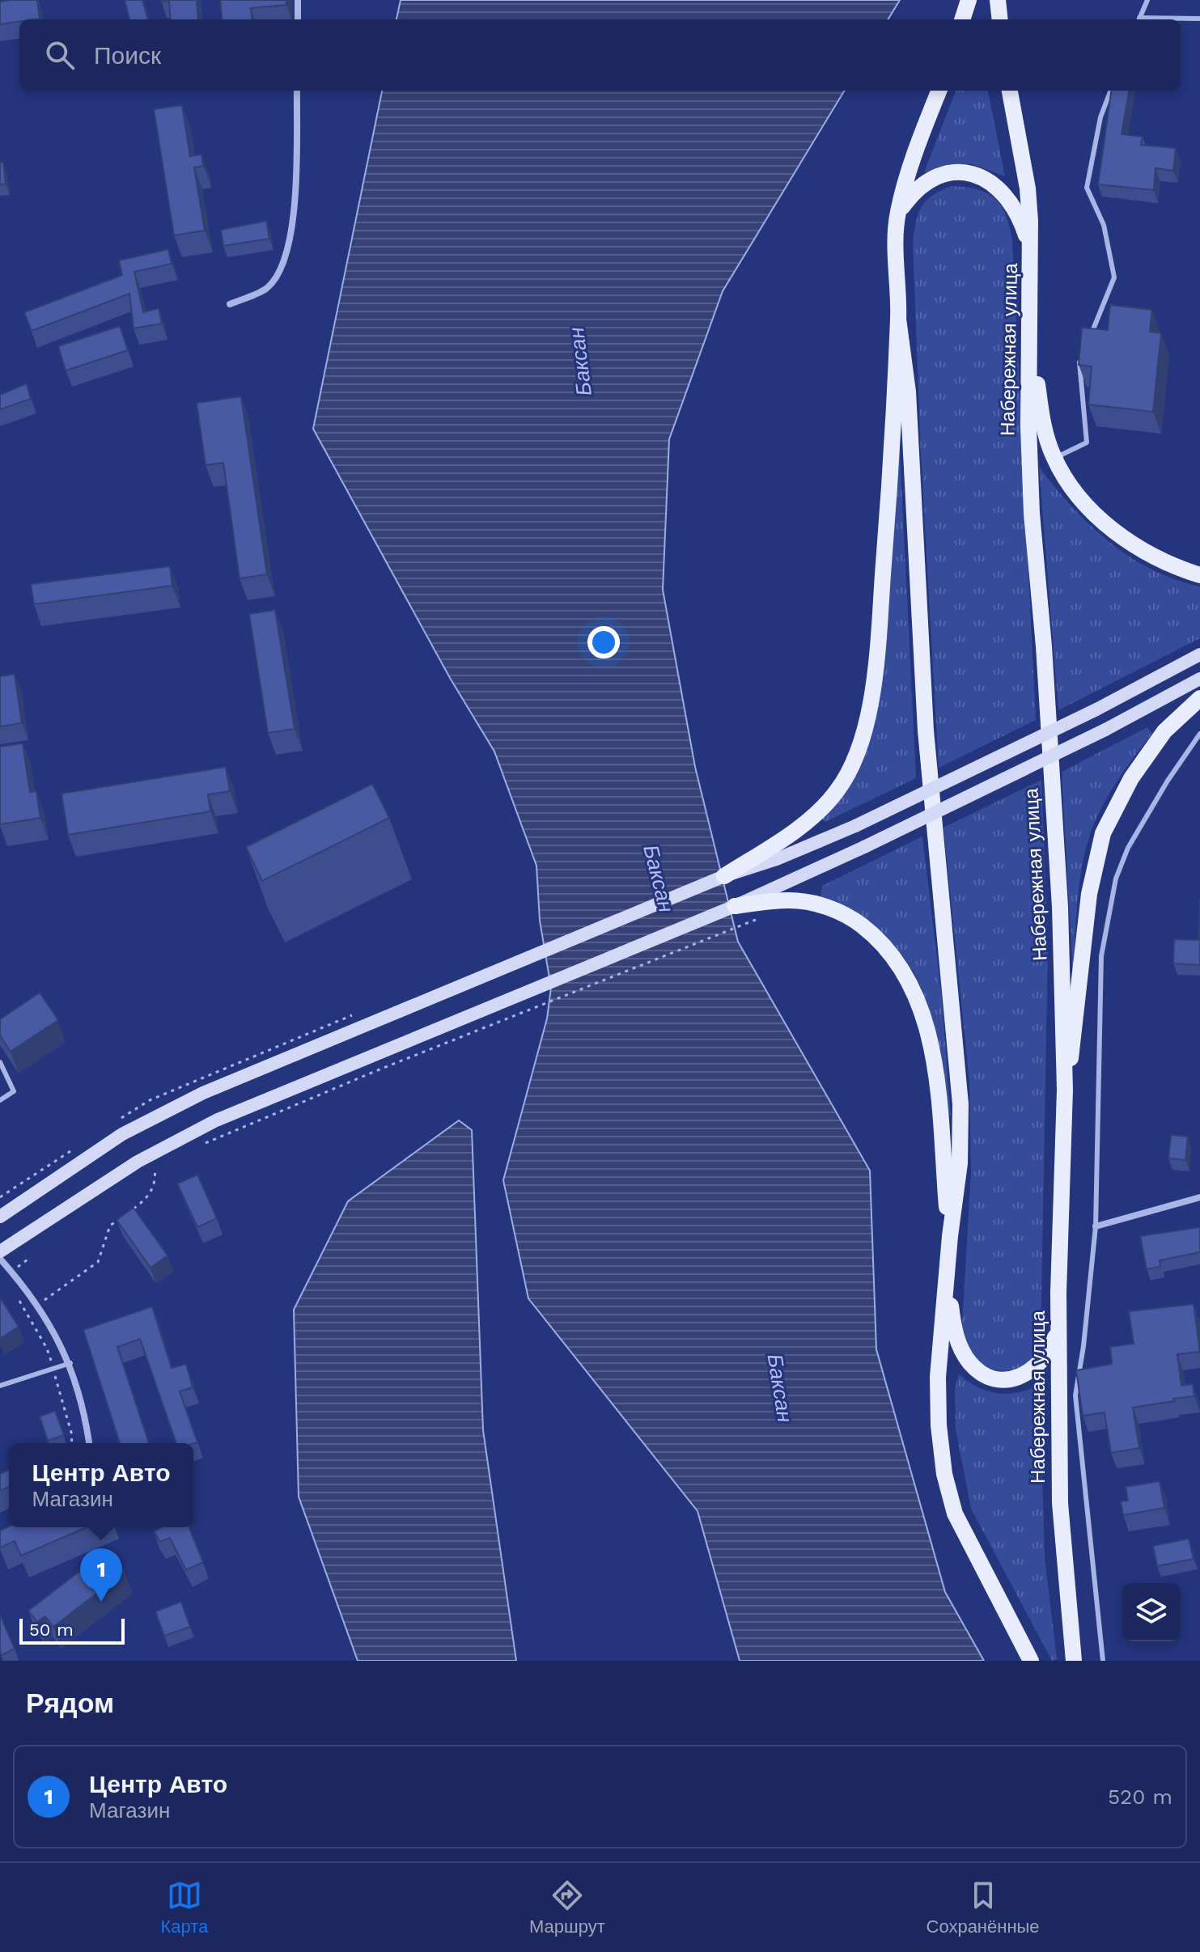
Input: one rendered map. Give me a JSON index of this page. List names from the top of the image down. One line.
{"streets":{"main road":["Набережная улица"]},"water":["Баксан"],"scale_bar":"50 m","page":{"search":"Поиск","popup":["Центр Авто","Магазин"],"pins":"1","scale":"50 m","heading":"Рядом","list":[{"mark":"1","name":"Центр Авто","note":"Магазин","value":"520 m"}],"nav":["Карта","Маршрут","Сохранённые"]}}
